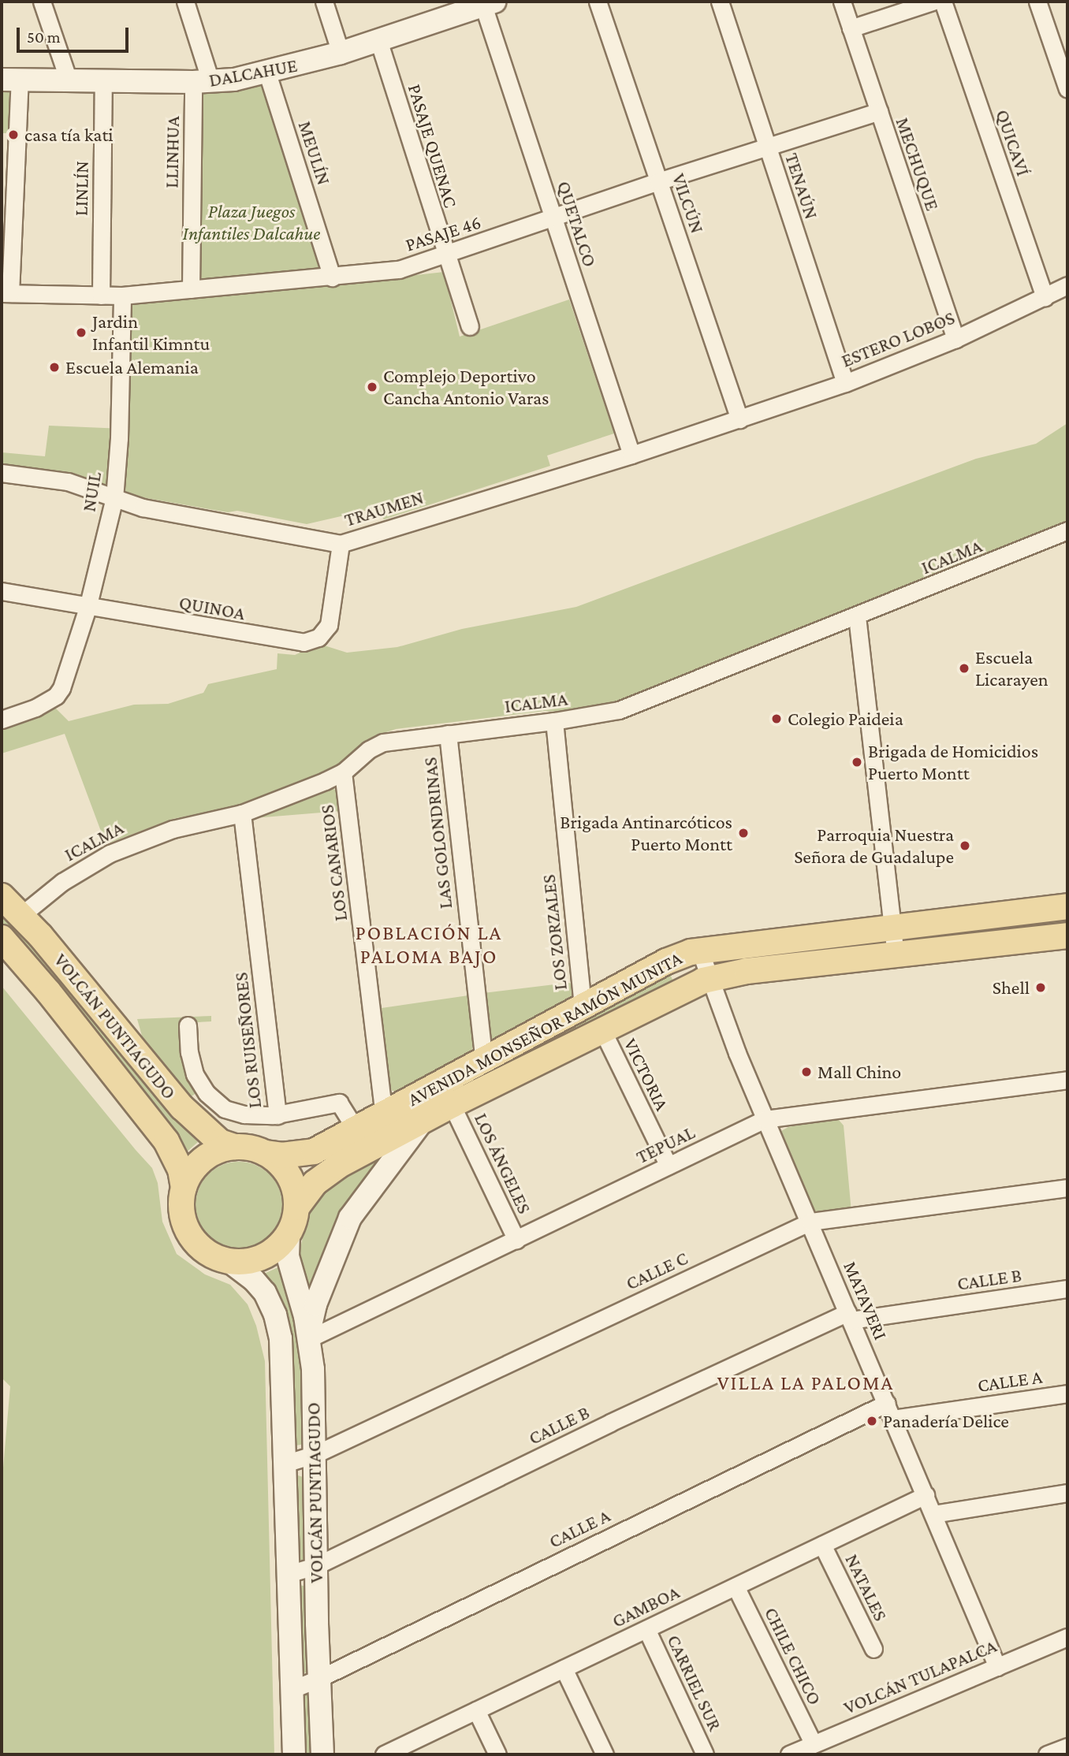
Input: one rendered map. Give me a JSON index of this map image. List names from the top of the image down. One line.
{"streets":{"main road":["DALCAHUE","VOLCÁN PUNTIAGUDO","AVENIDA MONSEÑOR RAMÓN MUNITA"],"street":["QUICAVÍ","PASAJE QUENAC","LLINHUA","MEULÍN","MECHUQUE","TENAÚN","LINLÍN","VILCÚN","QUETALCO","PASAJE 46","ESTERO LOBOS","NUIL","TRAUMEN","ICALMA","QUINOA","LAS GOLONDRINAS","LOS CANARIOS","LOS ZORZALES","LOS RUISEÑORES","VICTORIA","TEPUAL","LOS ÁNGELES","CALLE C","CALLE B","MATAVERI","CALLE A","NATALES","GAMBOA","CHILE CHICO","VOLCÁN TULAPALCA","CARRIEL SUR"]},"crossings":[["DALCAHUE","PASAJE QUENAC"],["DALCAHUE","LLINHUA"],["DALCAHUE","MEULÍN"],["DALCAHUE","LINLÍN"],["DALCAHUE","QUETALCO"],["QUICAVÍ","ESTERO LOBOS"],["PASAJE QUENAC","PASAJE 46"],["LLINHUA","PASAJE 46"],["MEULÍN","PASAJE 46"],["MECHUQUE","PASAJE 46"],["MECHUQUE","ESTERO LOBOS"],["TENAÚN","PASAJE 46"],["TENAÚN","ESTERO LOBOS"],["LINLÍN","PASAJE 46"],["VILCÚN","PASAJE 46"],["VILCÚN","ESTERO LOBOS"],["VILCÚN","TRAUMEN"],["QUETALCO","PASAJE 46"],["QUETALCO","TRAUMEN"],["PASAJE 46","NUIL"],["ESTERO LOBOS","TRAUMEN"],["NUIL","TRAUMEN"],["NUIL","QUINOA"],["TRAUMEN","QUINOA"],["ICALMA","LAS GOLONDRINAS"],["ICALMA","LOS CANARIOS"],["ICALMA","LOS ZORZALES"],["ICALMA","VOLCÁN PUNTIAGUDO"],["ICALMA","LOS RUISEÑORES"],["LAS GOLONDRINAS","AVENIDA MONSEÑOR RAMÓN MUNITA"],["LOS CANARIOS","AVENIDA MONSEÑOR RAMÓN MUNITA"],["LOS ZORZALES","AVENIDA MONSEÑOR RAMÓN MUNITA"],["VOLCÁN PUNTIAGUDO","AVENIDA MONSEÑOR RAMÓN MUNITA"],["VOLCÁN PUNTIAGUDO","TEPUAL"],["VOLCÁN PUNTIAGUDO","CALLE C"],["VOLCÁN PUNTIAGUDO","CALLE B"],["VOLCÁN PUNTIAGUDO","CALLE A"],["AVENIDA MONSEÑOR RAMÓN MUNITA","VICTORIA"],["AVENIDA MONSEÑOR RAMÓN MUNITA","TEPUAL"],["AVENIDA MONSEÑOR RAMÓN MUNITA","LOS ÁNGELES"],["AVENIDA MONSEÑOR RAMÓN MUNITA","MATAVERI"],["VICTORIA","TEPUAL"],["TEPUAL","LOS ÁNGELES"],["TEPUAL","MATAVERI"],["CALLE C","MATAVERI"],["CALLE B","MATAVERI"],["MATAVERI","CALLE A"],["MATAVERI","GAMBOA"],["MATAVERI","VOLCÁN TULAPALCA"],["NATALES","GAMBOA"],["GAMBOA","CHILE CHICO"],["GAMBOA","CARRIEL SUR"],["CHILE CHICO","VOLCÁN TULAPALCA"]],"districts":["POBLACIÓN LA PALOMA BAJO","VILLA LA PALOMA"],"parks":["Plaza Juegos Infantiles Dalcahue"],"places":["casa tía kati","Jardin Infantil Kimntu","Escuela Alemania","Complejo Deportivo Cancha Antonio Varas","Escuela Licarayen","Colegio Paideia","Brigada de Homicidios Puerto Montt","Brigada Antinarcóticos Puerto Montt","Parroquia Nuestra Señora de Guadalupe","Shell","Mall Chino","Panadería Delice"],"scale_bar":"50 m"}
